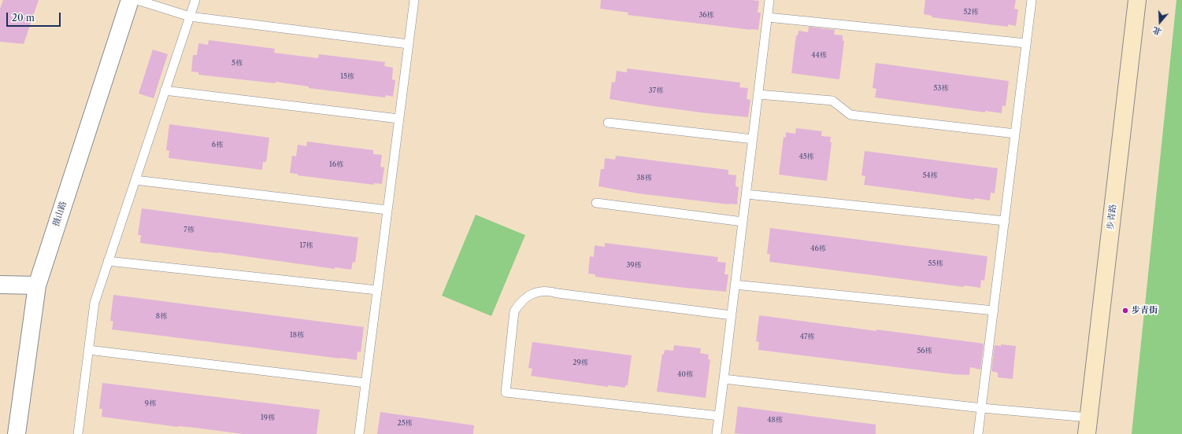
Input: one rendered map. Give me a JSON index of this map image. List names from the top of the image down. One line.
{"streets":{"street":["摄山路","步青路"]},"places":["步青街"],"house_numbers":["52栋","36栋","44栋","5栋","15栋","53栋","37栋","6栋","45栋","16栋","54栋","38栋","7栋","17栋","46栋","55栋","39栋","8栋","18栋","47栋","56栋","29栋","40栋","9栋","19栋","48栋","25栋"],"scale_bar":"20 m","north":"bottom"}
